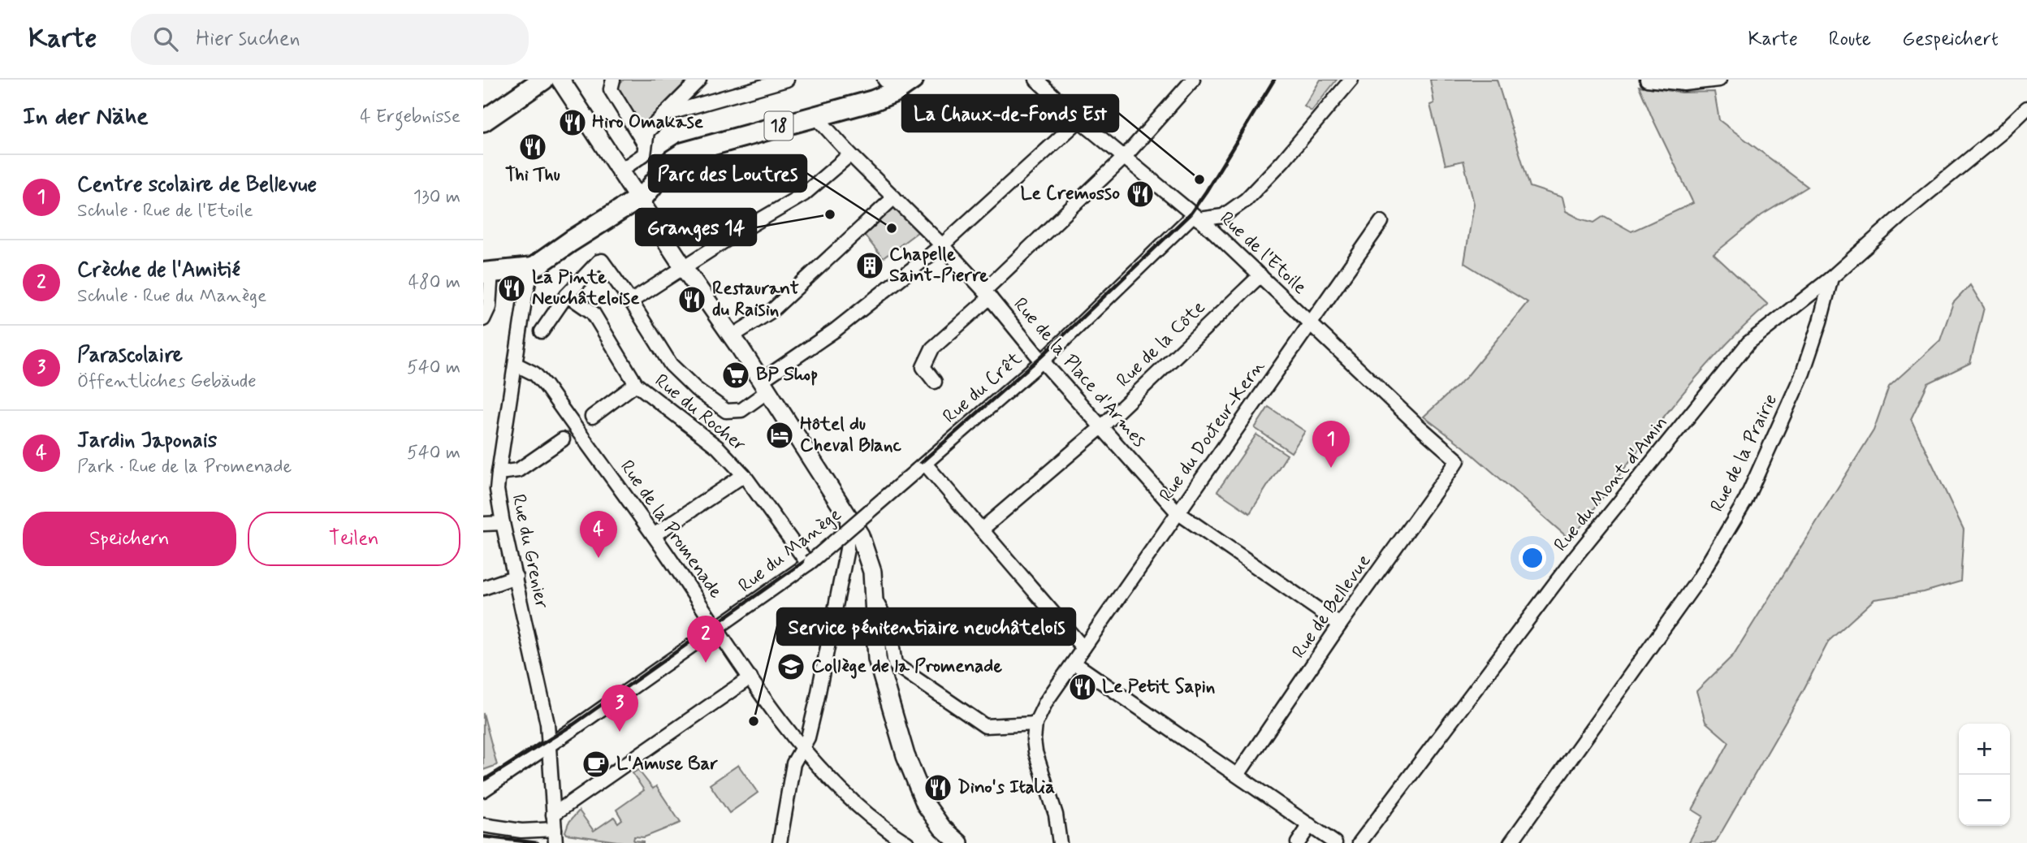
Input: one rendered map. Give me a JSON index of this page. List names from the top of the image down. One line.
{"streets":{"main road":["18"],"street":["Rue de l'Etoile","Rue de la Côte","Rue de la Place d'Armes","Rue du Crêt","Rue du Rocher","Rue du Docteur-Kern","Rue de la Prairie","Rue du Mont d'Amin","Rue de la Promenade","Rue du Manège","Rue du Grenier","Rue de Bellevue"]},"crossings":[["18","Rue de la Place d'Armes"],["18","Rue du Grenier"],["Rue de l'Etoile","Rue de la Côte"],["Rue de l'Etoile","Rue du Crêt"],["Rue de l'Etoile","Rue du Docteur-Kern"],["Rue de l'Etoile","Rue de Bellevue"],["Rue de la Côte","Rue de la Place d'Armes"],["Rue de la Place d'Armes","Rue du Crêt"],["Rue de la Place d'Armes","Rue du Docteur-Kern"],["Rue de la Place d'Armes","Rue de Bellevue"],["Rue du Crêt","Rue du Manège"],["Rue du Rocher","Rue du Manège"],["Rue de la Prairie","Rue du Mont d'Amin"],["Rue de la Promenade","Rue du Manège"],["Rue de la Promenade","Rue du Grenier"],["Rue du Manège","Rue du Grenier"]],"places":{"restaurant":["Hiro Omakase","Thi Thu","Le Cremosso","La Pinte Neuchâteloise","Restaurant du Raisin","Le Petit Sapin","Dino's Italia"],"other":["La Chaux-de-Fonds Est","Granges 14","Parc des Loutres","Service pénitentiaire neuchâtelois"],"building":["Chapelle Saint-Pierre"],"supermarket":["BP Shop"],"hotel":["Hôtel du Cheval Blanc"],"school or university":["Collège de la Promenade"],"cafe":["L'Amuse Bar"]},"page":{"header":"Karte","search":"Hier suchen","nav":["Karte","Route","Gespeichert"],"heading":["In der Nähe","4 Ergebnisse"],"list":[{"mark":"1","name":"Centre scolaire de Bellevue","note":"Schule · Rue de l'Etoile","value":"130 m"},{"mark":"2","name":"Crèche de l'Amitié","note":"Schule · Rue du Manège","value":"480 m"},{"mark":"3","name":"Parascolaire","note":"Öffentliches Gebäude","value":"540 m"},{"mark":"4","name":"Jardin Japonais","note":"Park · Rue de la Promenade","value":"540 m"}],"pins":["1","4","2","3"],"buttons":["Speichern","Teilen"],"map_buttons":["+","−"]}}
